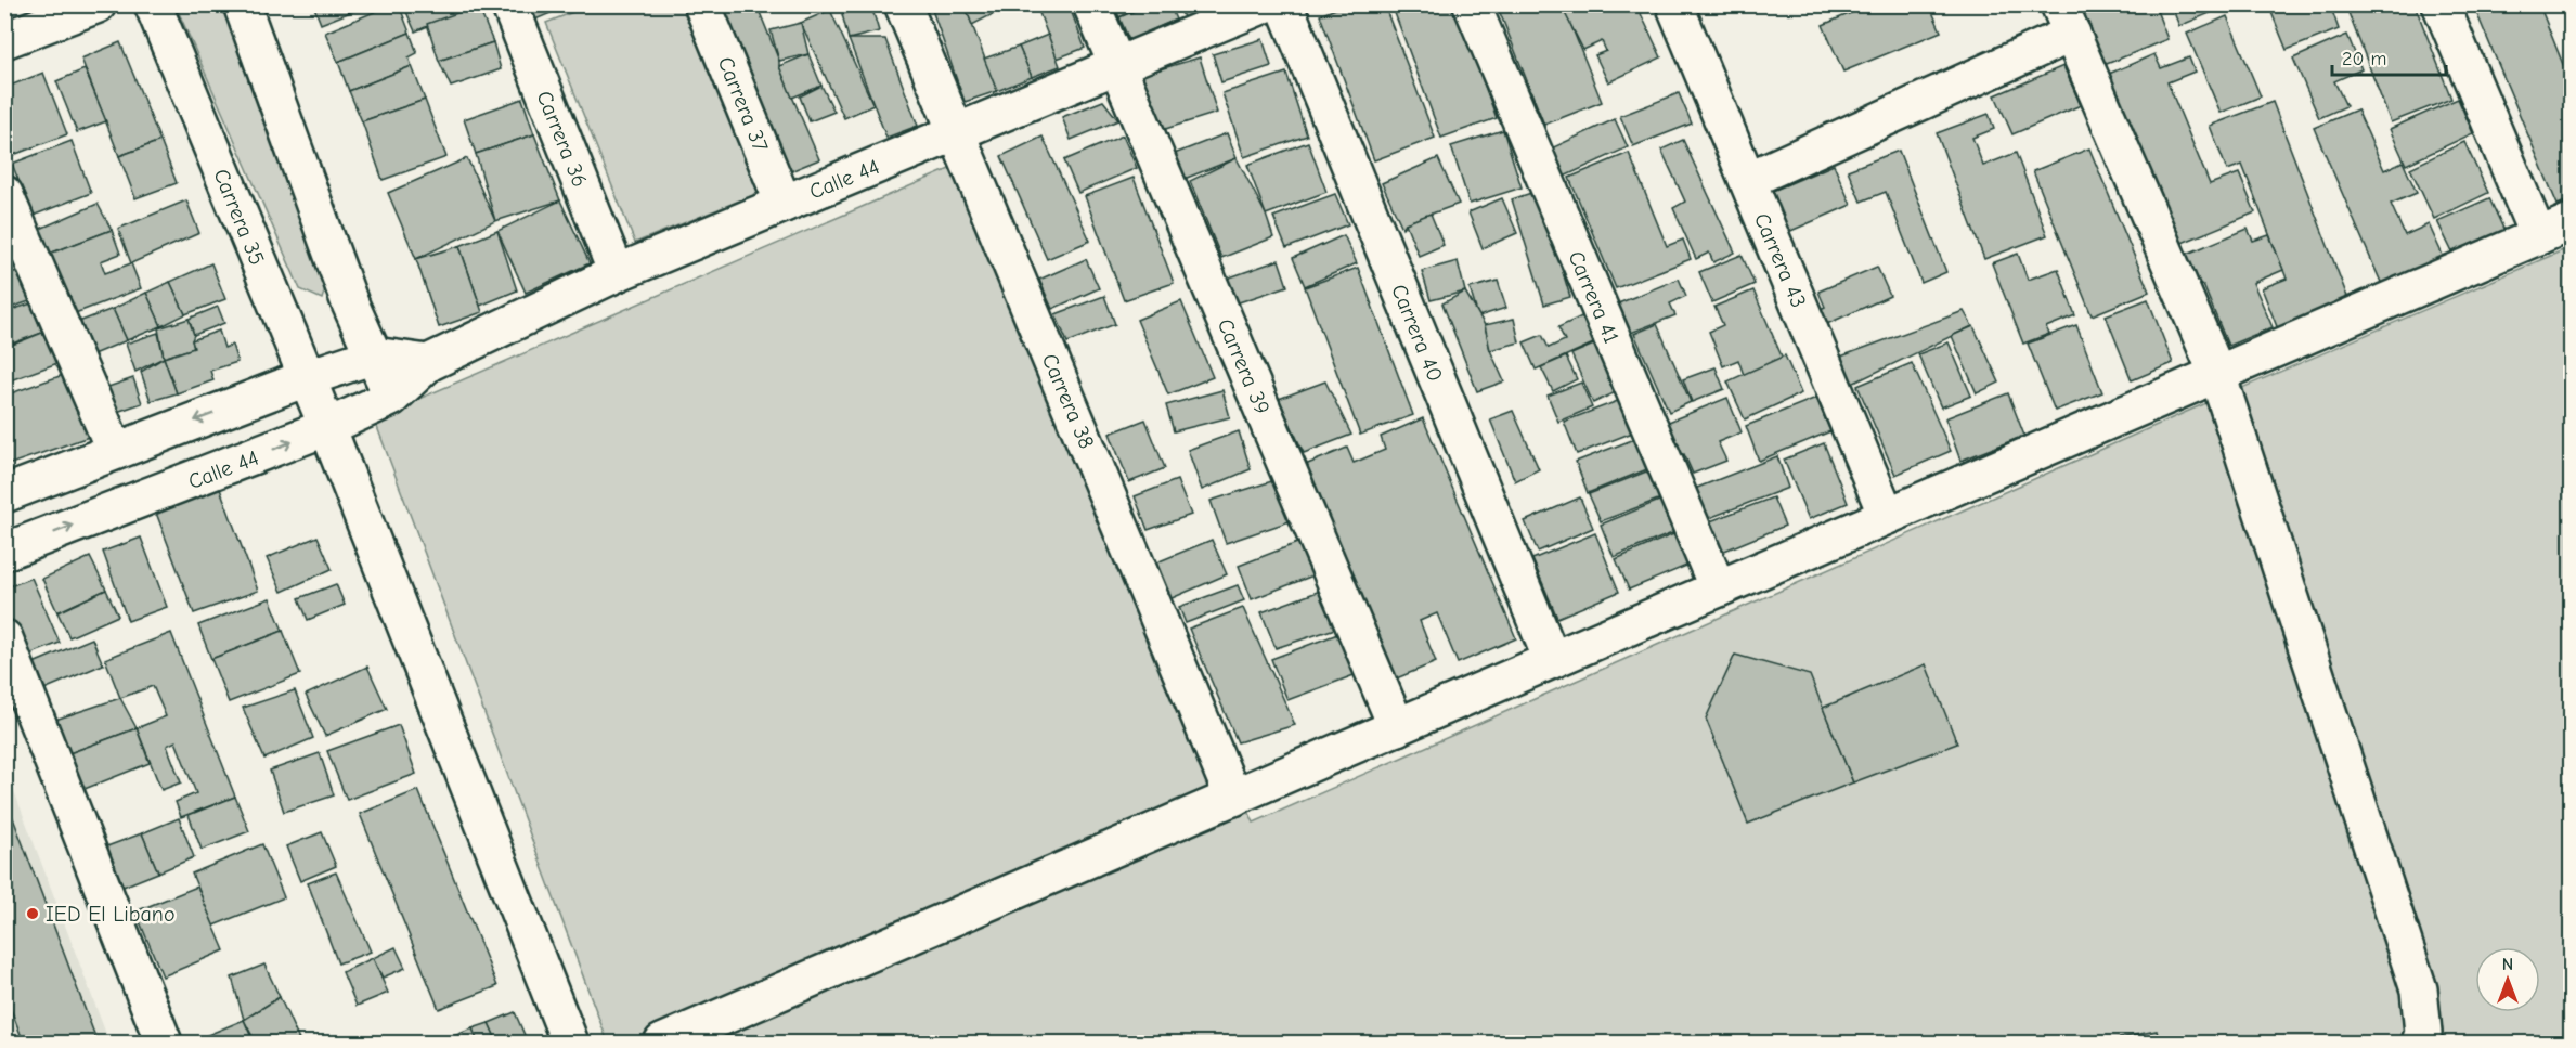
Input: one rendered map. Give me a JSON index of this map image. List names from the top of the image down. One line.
{"streets":{"street":["Carrera 37","Carrera 36","Calle 44","Carrera 35","Carrera 43","Carrera 41","Carrera 40","Carrera 39","Carrera 38"]},"crossings":[["Carrera 37","Calle 44"],["Carrera 36","Calle 44"],["Calle 44","Carrera 35"],["Calle 44","Carrera 39"],["Calle 44","Carrera 38"]],"places":["IED El Libano"],"scale_bar":"20 m","north":"top"}
